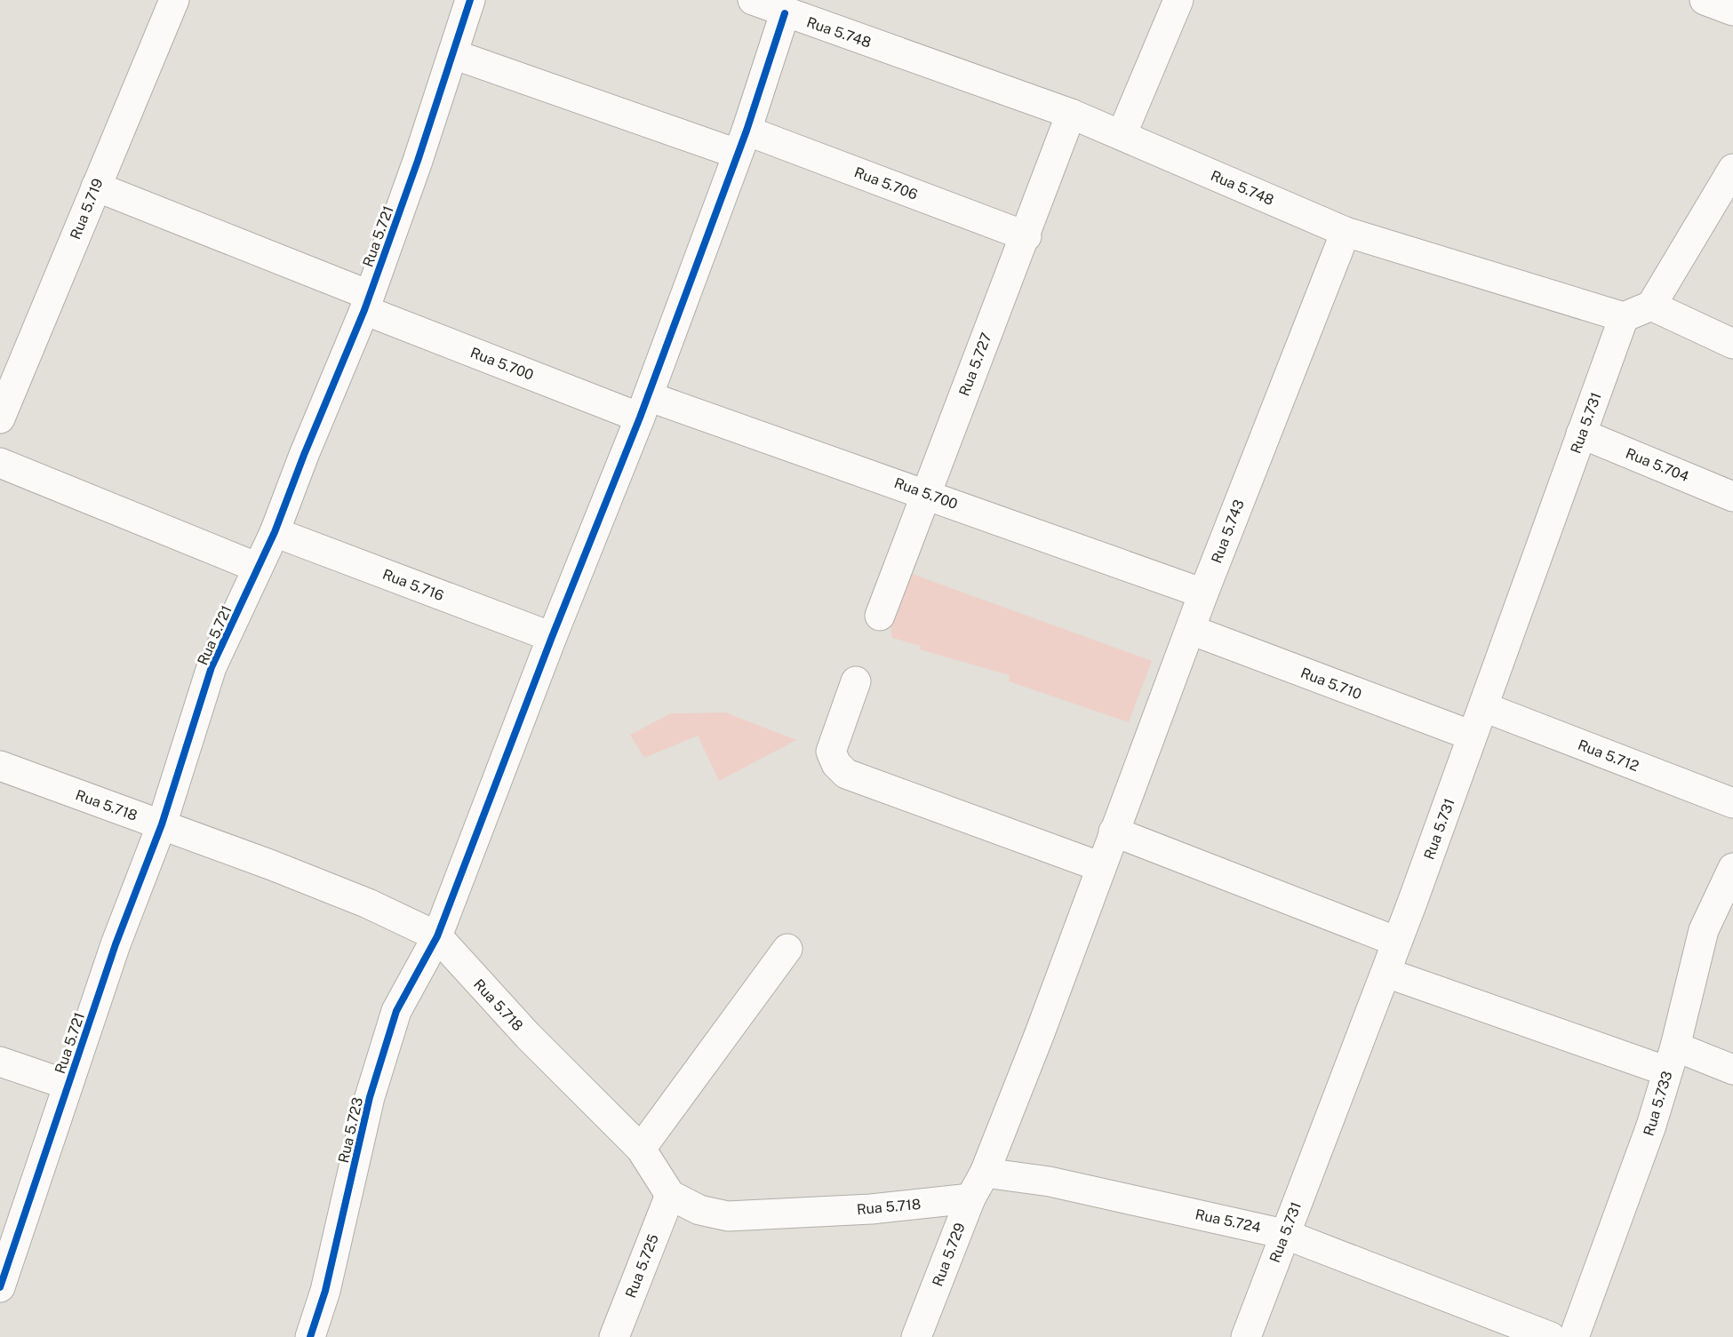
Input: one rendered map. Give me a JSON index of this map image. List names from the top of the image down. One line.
{"streets":{"street":["Rua 5.748","Rua 5.706","Rua 5.719","Rua 5.721","Rua 5.700","Rua 5.727","Rua 5.731","Rua 5.704","Rua 5.743","Rua 5.716","Rua 5.710","Rua 5.712","Rua 5.718","Rua 5.733","Rua 5.723","Rua 5.724","Rua 5.729","Rua 5.725"]},"crossings":[["Rua 5.748","Rua 5.727"],["Rua 5.748","Rua 5.731"],["Rua 5.748","Rua 5.743"],["Rua 5.748","Rua 5.723"],["Rua 5.706","Rua 5.721"],["Rua 5.706","Rua 5.727"],["Rua 5.706","Rua 5.723"],["Rua 5.719","Rua 5.700"],["Rua 5.721","Rua 5.700"],["Rua 5.721","Rua 5.716"],["Rua 5.721","Rua 5.718"],["Rua 5.700","Rua 5.727"],["Rua 5.700","Rua 5.743"],["Rua 5.700","Rua 5.723"],["Rua 5.731","Rua 5.704"],["Rua 5.731","Rua 5.710"],["Rua 5.731","Rua 5.712"],["Rua 5.731","Rua 5.724"],["Rua 5.743","Rua 5.710"],["Rua 5.743","Rua 5.729"],["Rua 5.716","Rua 5.723"],["Rua 5.718","Rua 5.723"],["Rua 5.718","Rua 5.729"],["Rua 5.718","Rua 5.725"],["Rua 5.724","Rua 5.729"]]}
